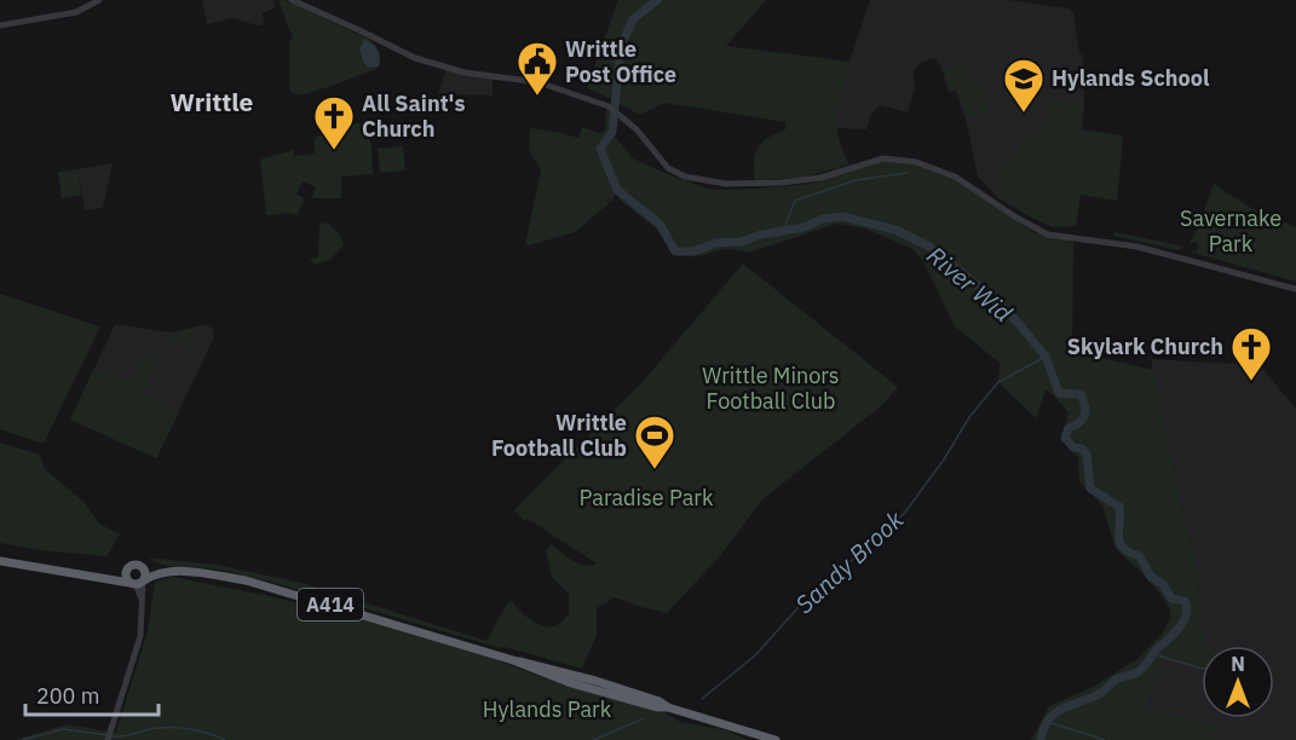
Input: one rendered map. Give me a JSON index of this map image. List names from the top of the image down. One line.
{"streets":{"highway":["A414"]},"districts":["Writtle"],"water":["River Wid","Sandy Brook"],"parks":["Savernake Park","Writtle Minors Football Club","Paradise Park","Hylands Park"],"places":{"public building":["Writtle Post Office"],"school or university":["Hylands School"],"church":["All Saint's Church","Skylark Church"],"sports":["Writtle Football Club"]},"scale_bar":"200 m","north":"top"}
